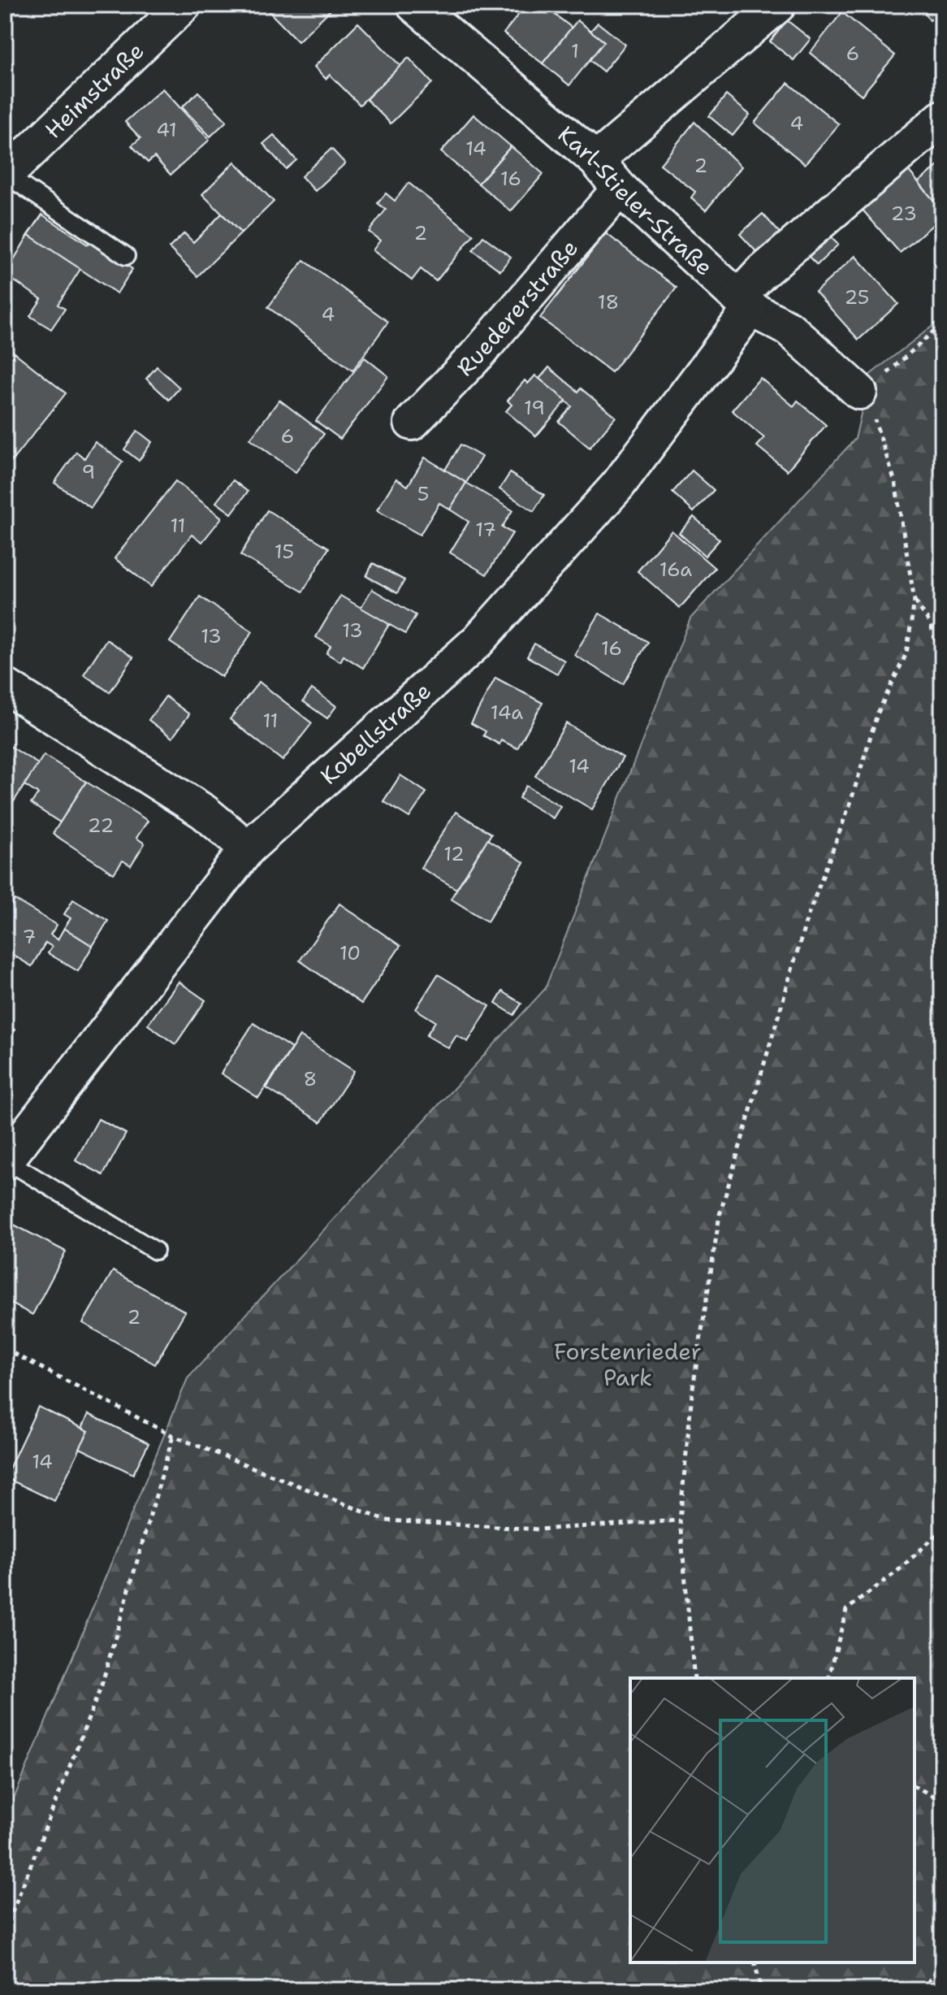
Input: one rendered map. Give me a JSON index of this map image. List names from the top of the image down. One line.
{"streets":{"street":["Heimstraße","Karl-Stieler-Straße","Ruedererstraße","Kobellstraße"]},"crossings":[["Karl-Stieler-Straße","Ruedererstraße"],["Karl-Stieler-Straße","Kobellstraße"]],"parks":["Forstenrieder Park"],"house_numbers":["1","6","4","41","14","2","16","23","2","25","18","4","19","6","9","5","11","17","15","16a","13","13","16","14a","11","14","22","12","7","10","8","2","14"]}
